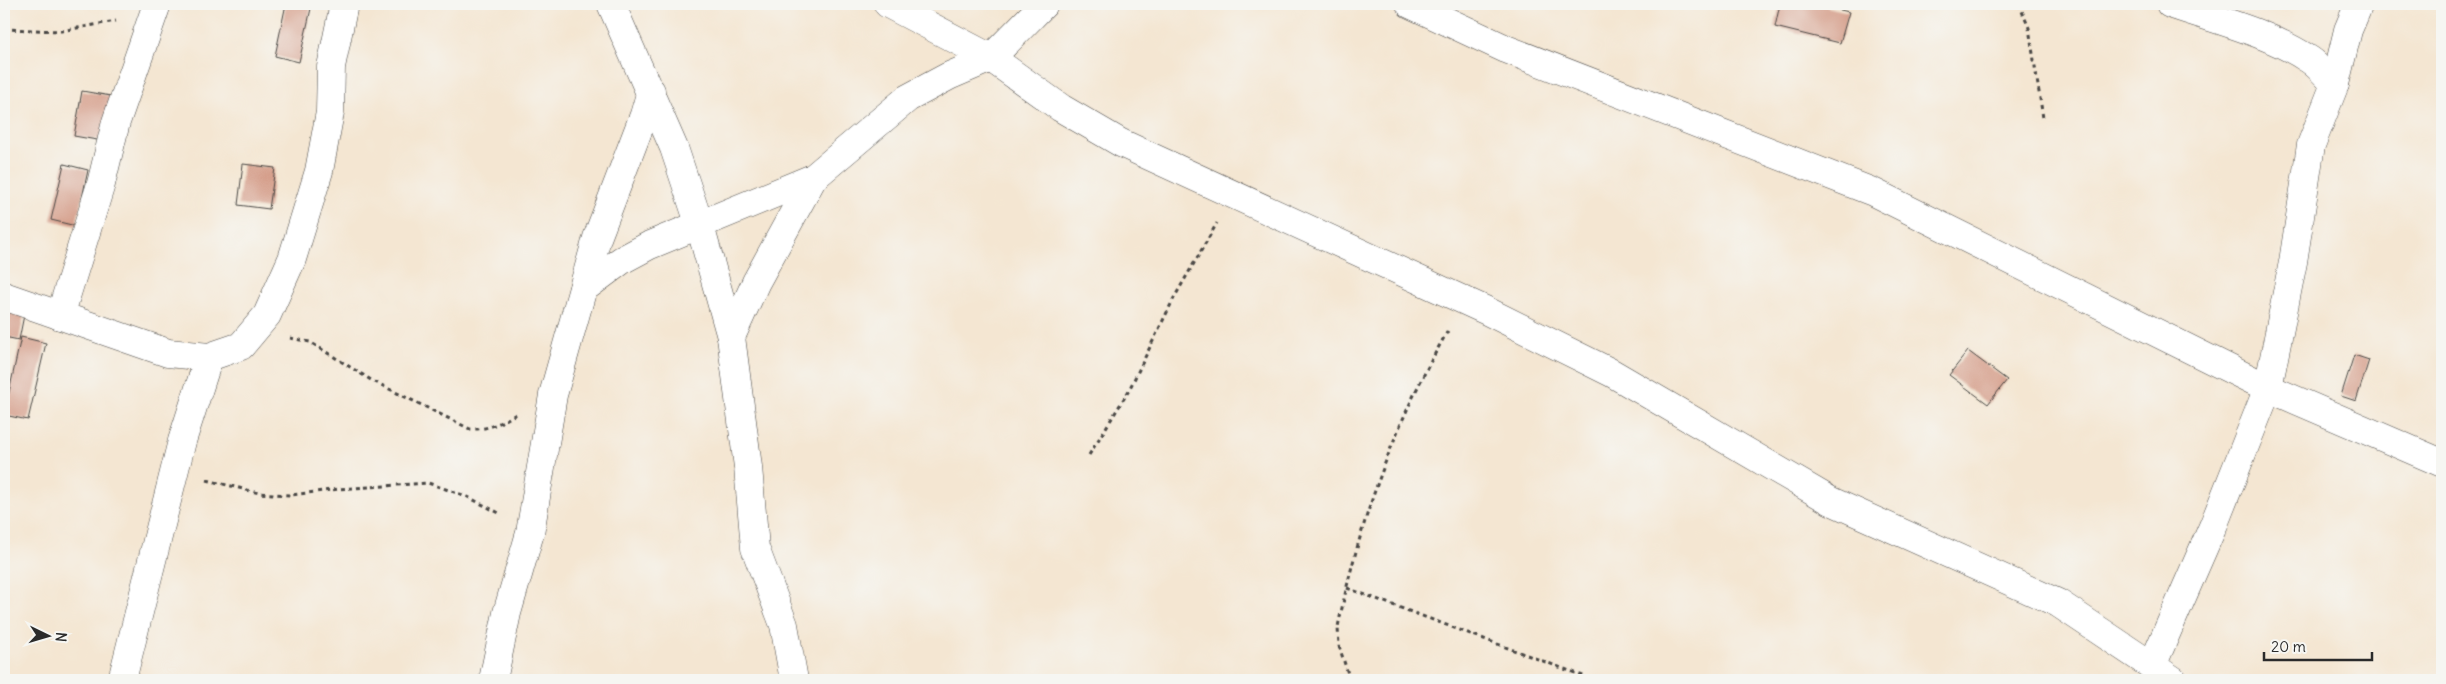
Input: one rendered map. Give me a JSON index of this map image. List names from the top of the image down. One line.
{"scale_bar":"20 m","north":"right"}
